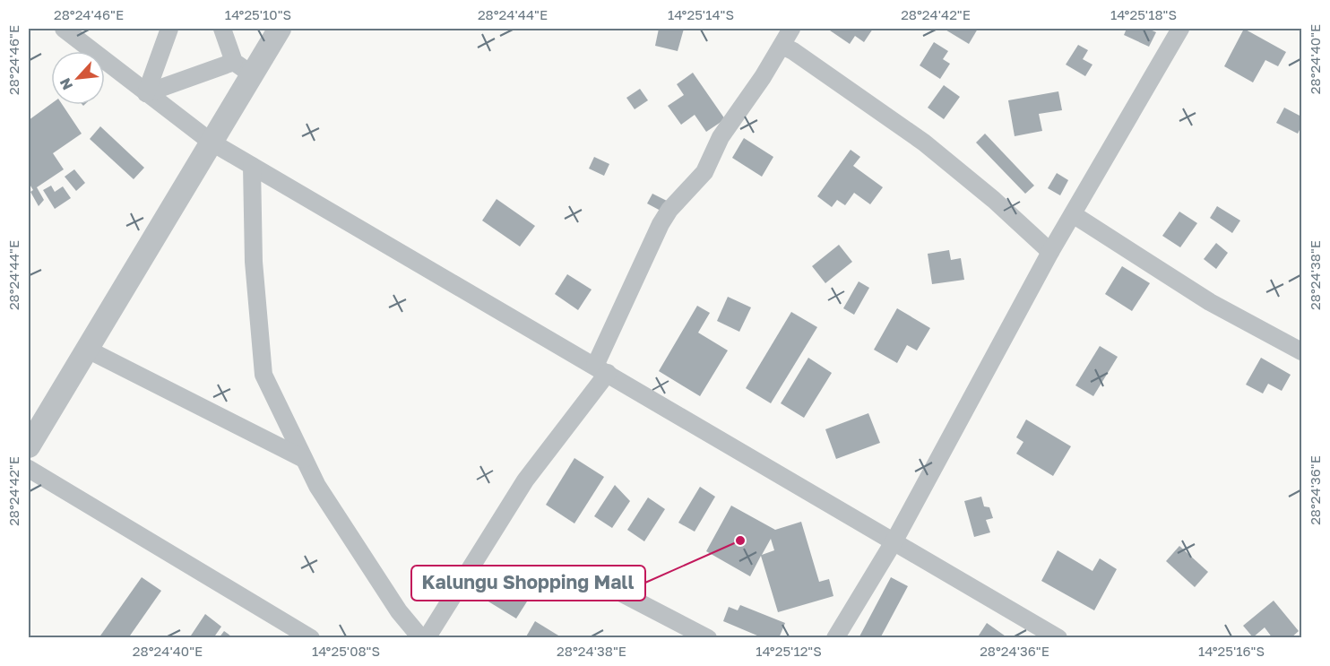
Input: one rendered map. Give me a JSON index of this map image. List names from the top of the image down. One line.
{"places":["Kalungu Shopping Mall"],"north":"bottom left","coordinates":["28°24'46\"E","14°25'10\"S","28°24'44\"E","14°25'14\"S","28°24'42\"E","14°25'18\"S","28°24'40\"E","28°24'38\"E","28°24'36\"E","14°25'08\"S","14°25'12\"S","14°25'16\"S"]}
